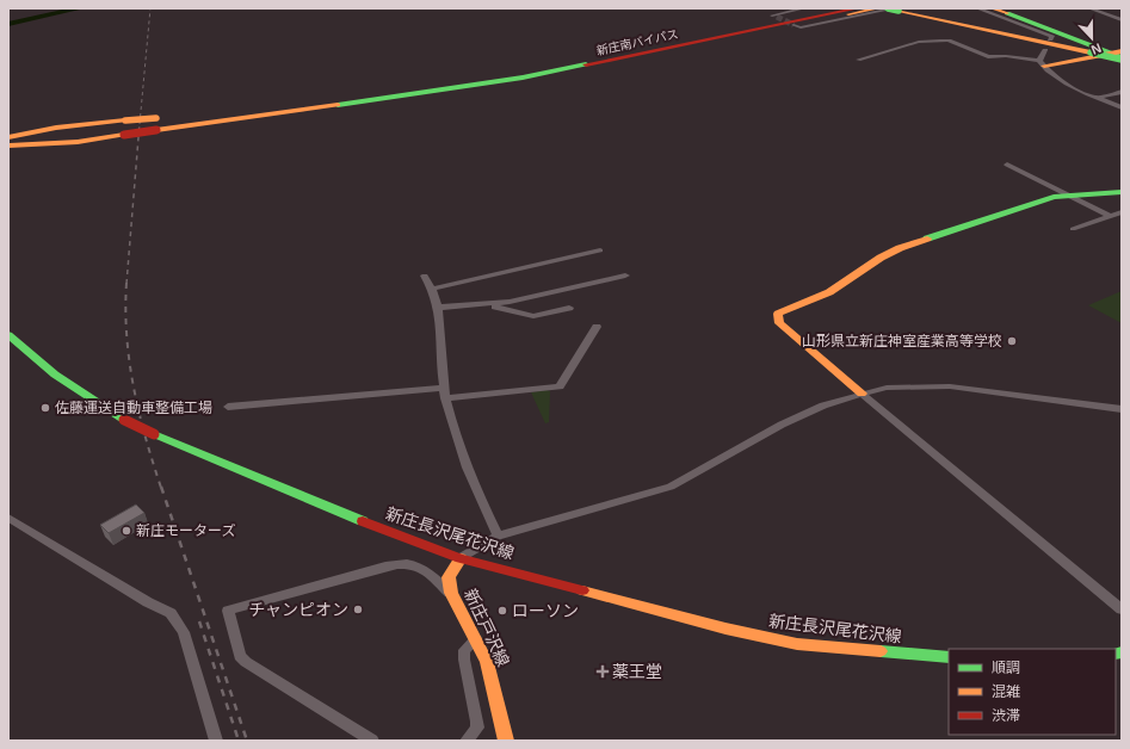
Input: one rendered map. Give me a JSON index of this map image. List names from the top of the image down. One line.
{"streets":{"main road":["新庄南バイパス","新庄長沢尾花沢線","新庄戸沢線"]},"crossings":[["新庄長沢尾花沢線","新庄戸沢線"]],"places":{"other":["山形県立新庄神室産業高等学校","佐藤運送自動車整備工場","新庄モーターズ","チャンピオン","ローソン"],"health":["薬王堂"]},"legend":["順調","混雑","渋滞"],"north":"bottom"}
